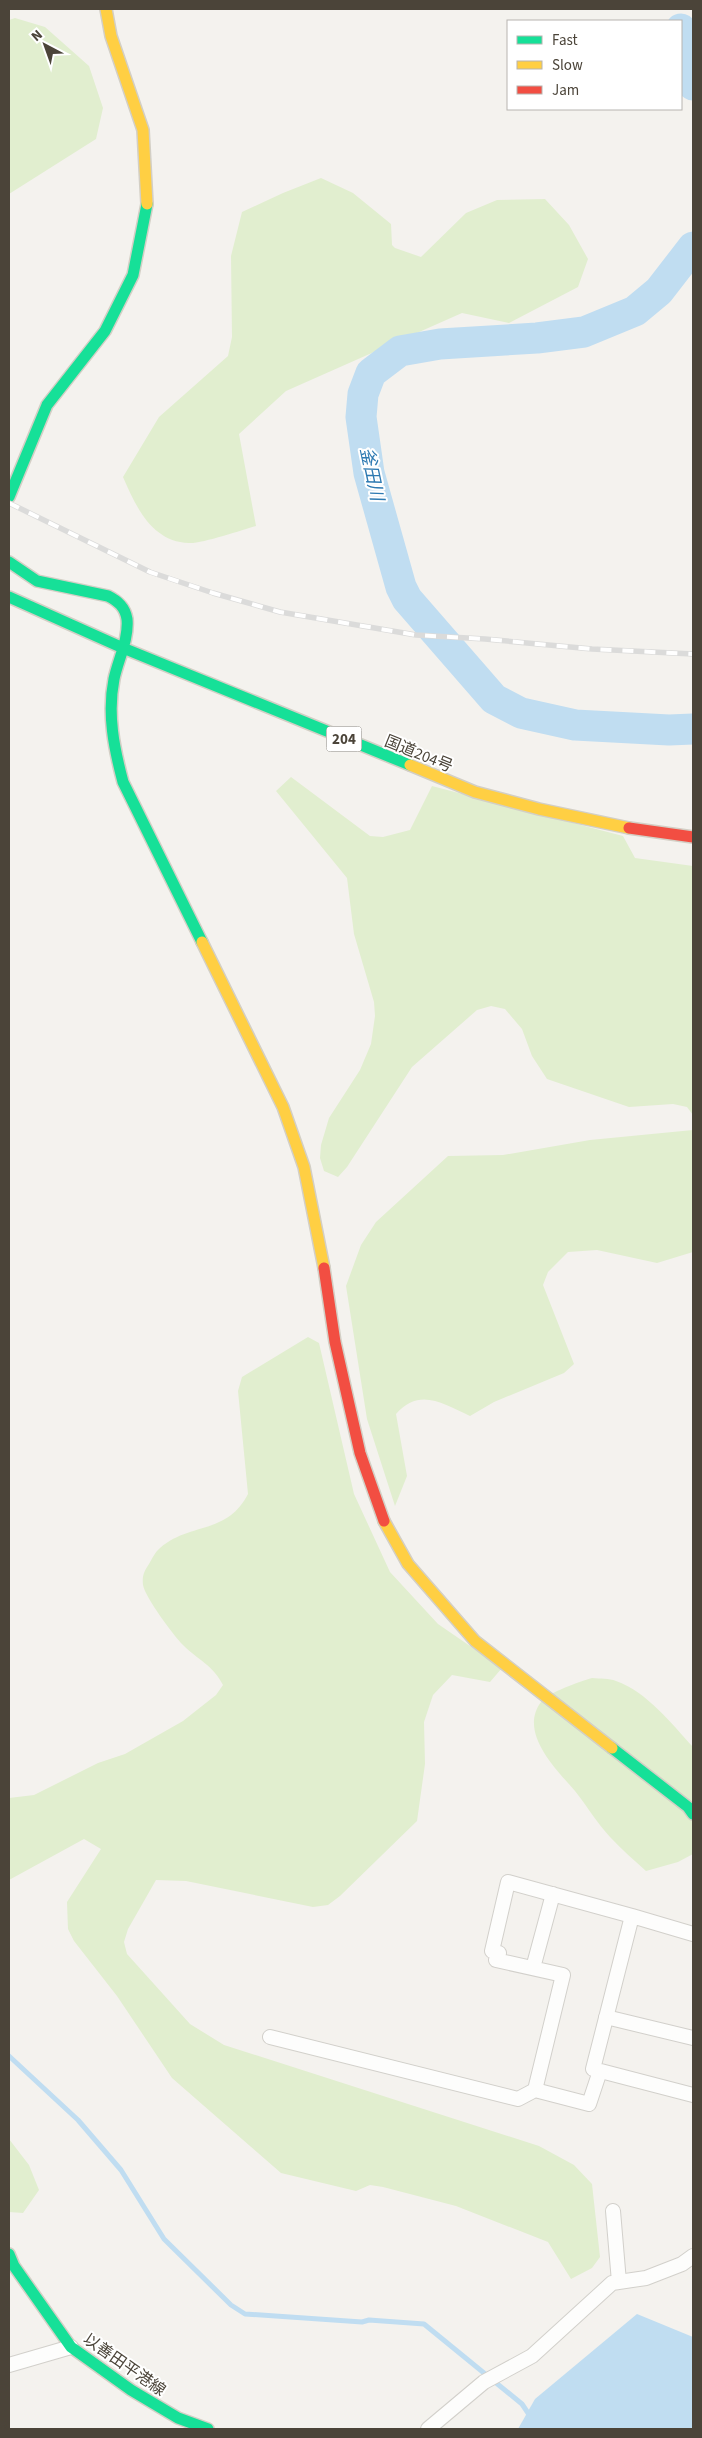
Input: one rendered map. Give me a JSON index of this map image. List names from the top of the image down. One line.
{"streets":{"main road":["204","国道204号","以善田平港線"]},"water":["釜田川"],"legend":["Fast","Slow","Jam"],"north":"top left"}
